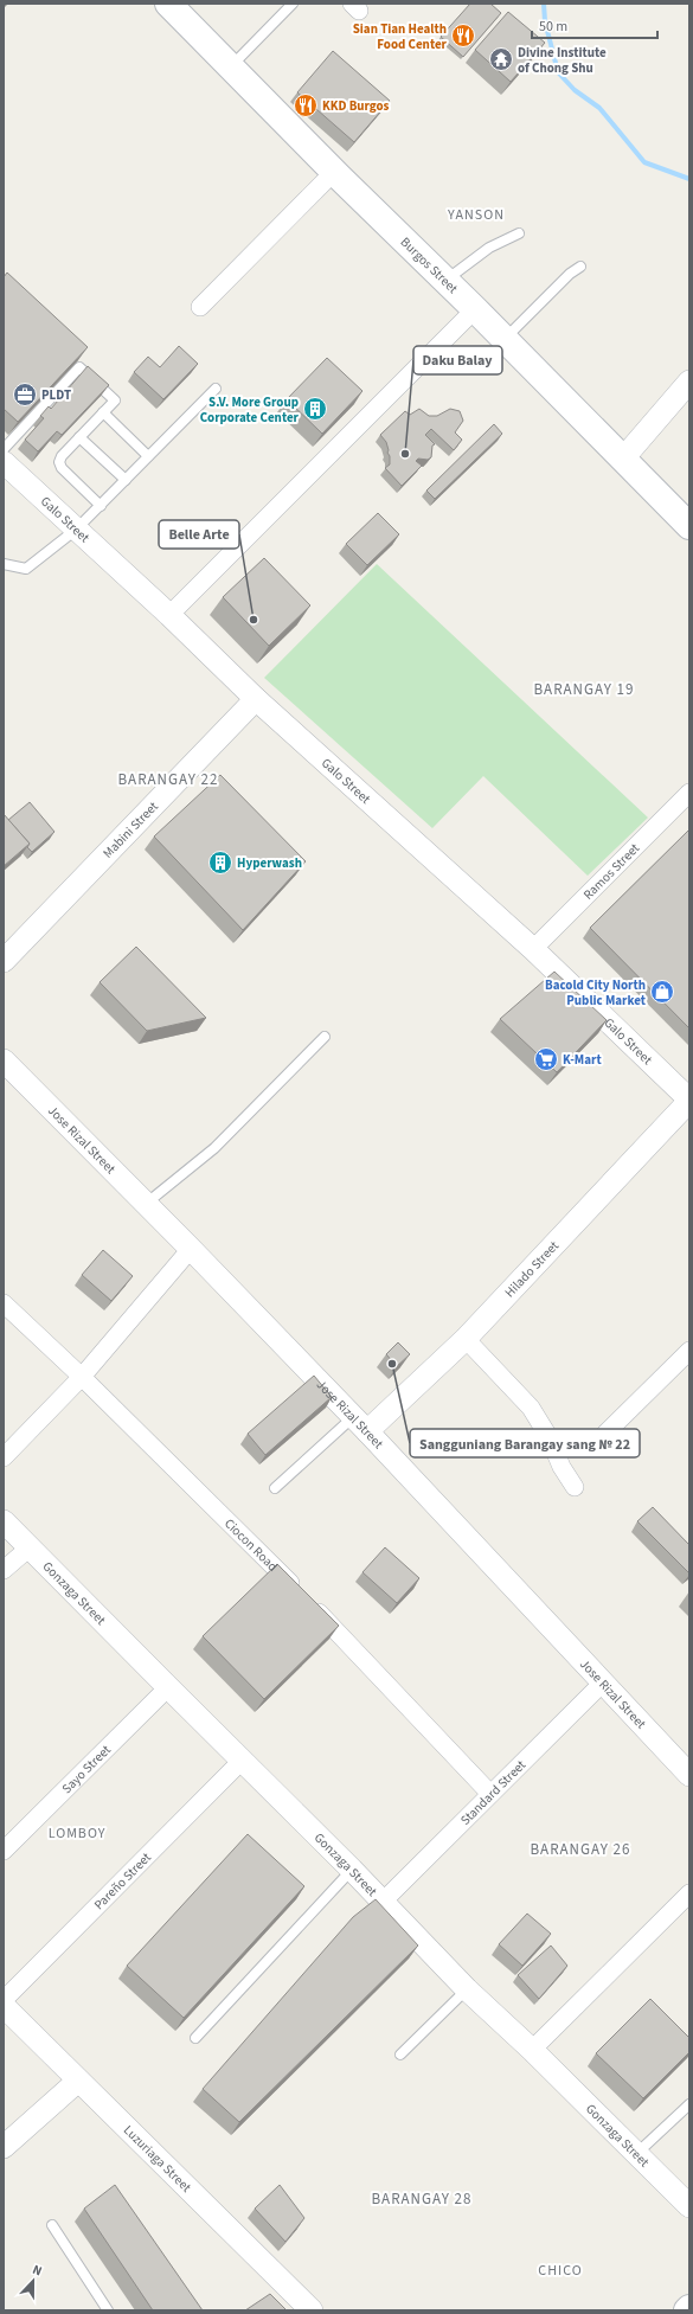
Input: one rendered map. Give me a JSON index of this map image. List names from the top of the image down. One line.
{"streets":{"main road":["Burgos Street"],"street":["Galo Street","Mabini Street","Ramos Street","Jose Rizal Street","Hilado Street","Ciocon Road","Gonzaga Street","Sayo Street","Standard Street","Pareño Street","Luzuriaga Street"]},"crossings":[["Galo Street","Mabini Street"],["Galo Street","Ramos Street"],["Galo Street","Hilado Street"],["Jose Rizal Street","Hilado Street"],["Jose Rizal Street","Standard Street"],["Ciocon Road","Standard Street"],["Gonzaga Street","Sayo Street"],["Gonzaga Street","Standard Street"],["Gonzaga Street","Pareño Street"]],"districts":["YANSON","BARANGAY 19","BARANGAY 22","LOMBOY","BARANGAY 26","BARANGAY 28","CHICO"],"places":{"restaurant":["Sian Tian Health Food Center","KKD Burgos"],"temple":["Divine Institute of Chong Shu"],"office":["PLDT"],"building":["S.V. More Group Corporate Center","Hyperwash"],"other":["Daku Balay","Belle Arte","Sangguniang Barangay sang № 22"],"shop":["Bacold City North Public Market"],"supermarket":["K-Mart"]},"scale_bar":"50 m","north":"top"}
